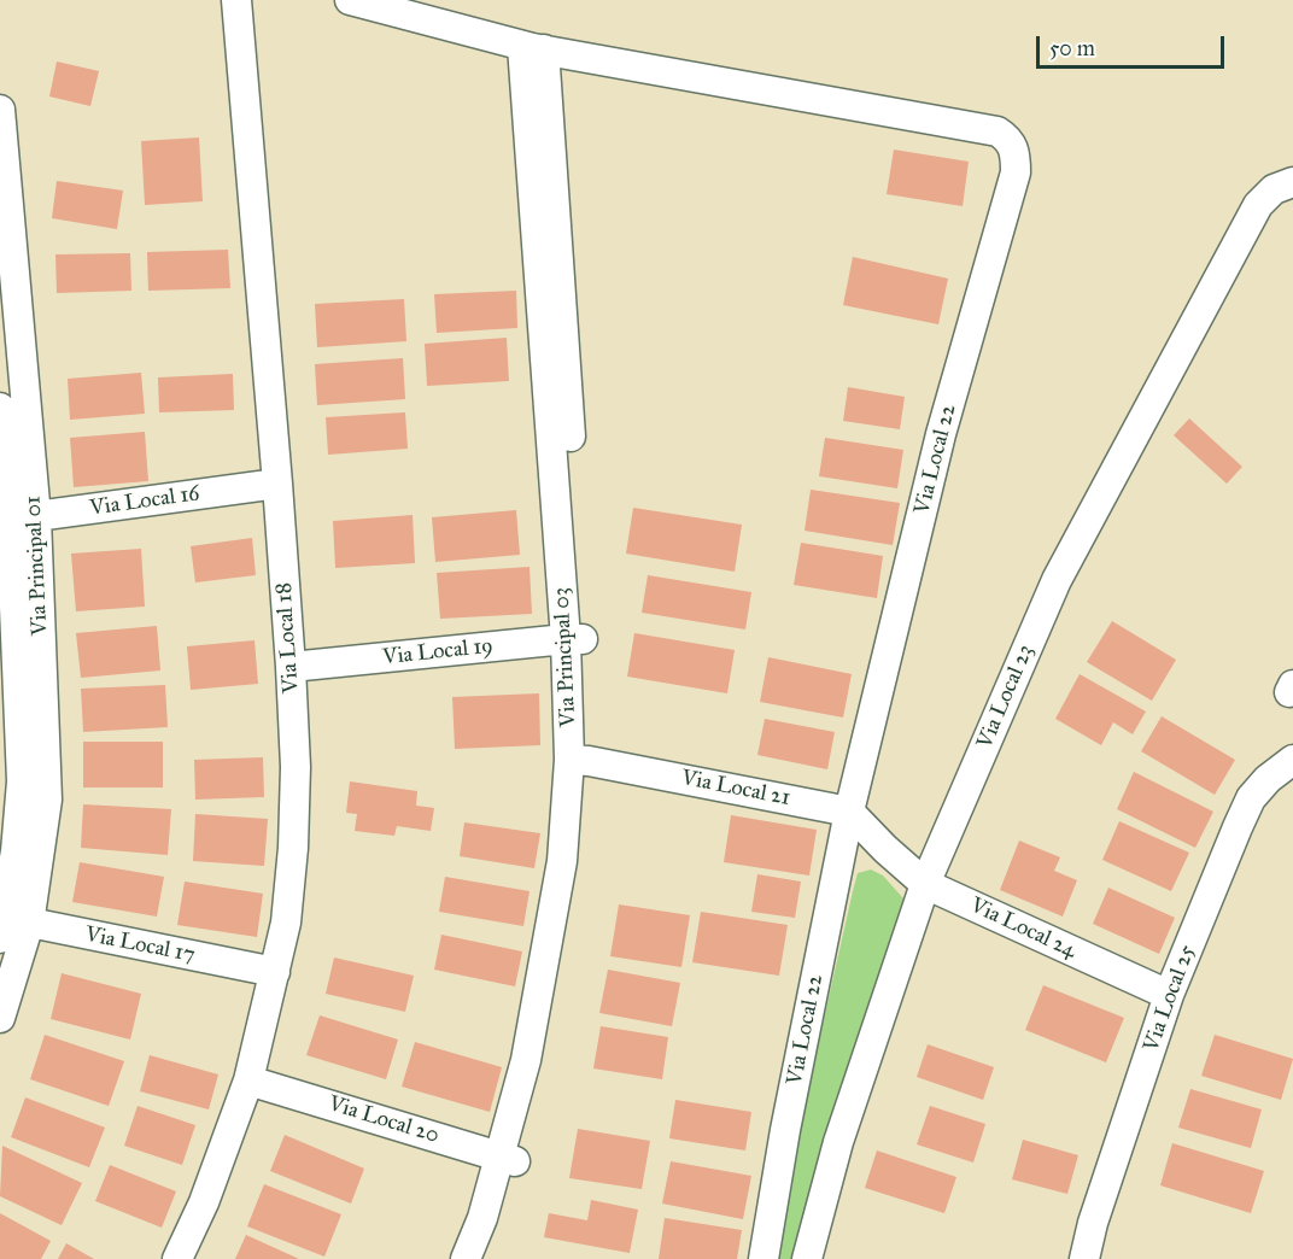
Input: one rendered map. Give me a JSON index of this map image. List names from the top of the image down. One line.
{"streets":{"street":["Via Local 22","Via Local 16","Via Principal 01","Via Local 18","Via Local 19","Via Principal 03","Via Local 23","Via Local 21","Via Local 24","Via Local 17","Via Local 25","Via Local 20"]},"crossings":[["Via Local 22","Via Principal 03"],["Via Local 22","Via Local 21"],["Via Local 22","Via Local 24"],["Via Local 16","Via Principal 01"],["Via Local 16","Via Local 18"],["Via Principal 01","Via Local 17"],["Via Local 18","Via Local 19"],["Via Local 18","Via Local 17"],["Via Local 18","Via Local 20"],["Via Local 19","Via Principal 03"],["Via Principal 03","Via Local 21"],["Via Principal 03","Via Local 20"],["Via Local 23","Via Local 24"],["Via Local 21","Via Local 24"],["Via Local 24","Via Local 25"]],"scale_bar":"50 m"}
